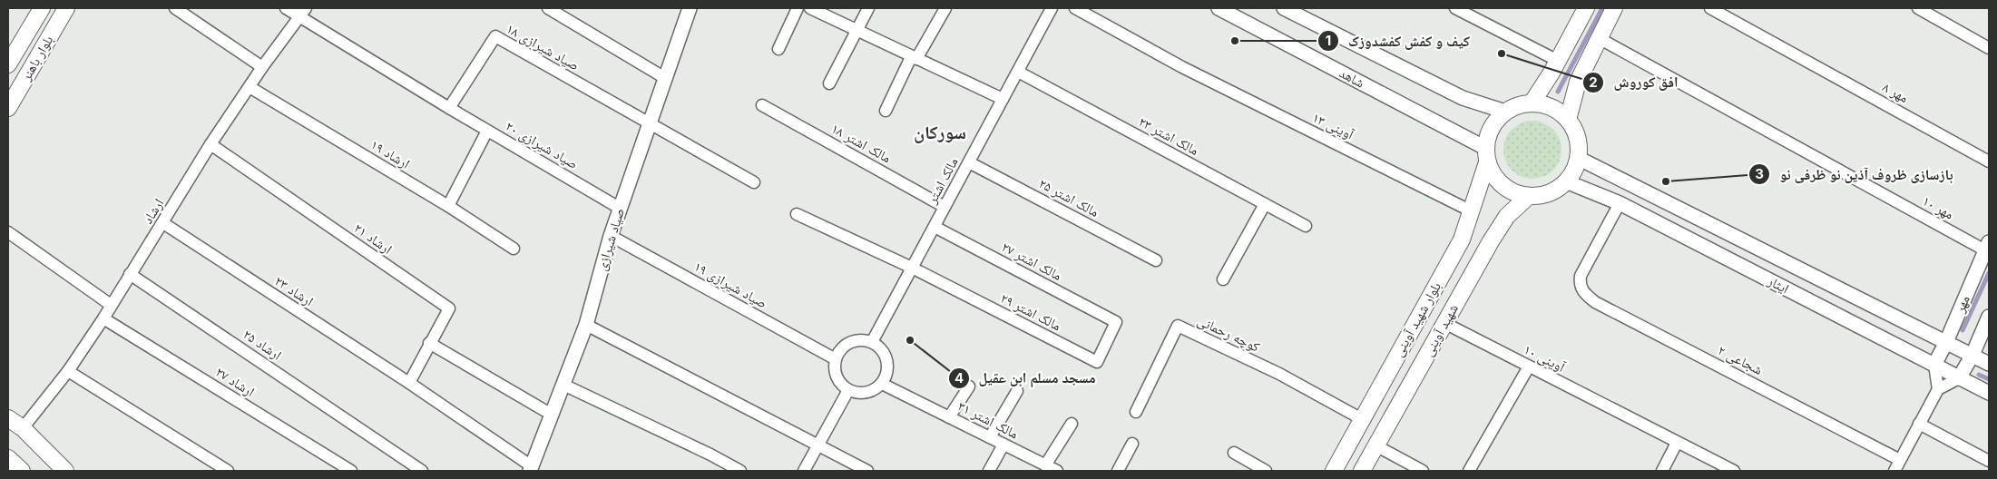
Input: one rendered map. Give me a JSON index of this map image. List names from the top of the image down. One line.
{"streets":{"main road":["بلوار باهنر","بلوار شهید آوینی","شهید آوینی"],"street":["صیاد شیرازی ۱۸","شاهد","مهر ۸","آوینی ۱۳","مالک اشتر ۲۳","مالک اشتر ۱۸","صیاد شیرازی ۲۰","ارشاد ۱۹","مالک اشتر","مالک اشتر ۲۵","مهر ۱۰","ارشاد","ارشاد ۲۱","صیاد شیرازی","مالک اشتر ۲۷","صیاد شیرازی ۱۹","ایثار","ارشاد ۲۳","مهر","مالک اشتر ۲۹","کوچه رحمانی","ارشاد ۲۵","۱۰ آوینی","شجاعی ۲","ارشاد ۲۷","مالک اشتر ۳۱"]},"crossings":[["صیاد شیرازی ۱۸","صیاد شیرازی ۲۰"],["صیاد شیرازی ۱۸","صیاد شیرازی"],["شاهد","ایثار"],["شاهد","بلوار شهید آوینی"],["شاهد","شهید آوینی"],["آوینی ۱۳","بلوار شهید آوینی"],["مالک اشتر ۲۳","مالک اشتر"],["مالک اشتر ۱۸","مالک اشتر"],["صیاد شیرازی ۲۰","ارشاد"],["صیاد شیرازی ۲۰","صیاد شیرازی"],["ارشاد ۱۹","ارشاد"],["مالک اشتر","مالک اشتر ۲۵"],["مالک اشتر","مالک اشتر ۲۷"],["مالک اشتر","صیاد شیرازی ۱۹"],["مالک اشتر","مالک اشتر ۲۹"],["مالک اشتر","مالک اشتر ۳۱"],["مهر ۱۰","مهر"],["ارشاد","ارشاد ۲۱"],["ارشاد","ارشاد ۲۳"],["ارشاد","ارشاد ۲۵"],["ارشاد","ارشاد ۲۷"],["ارشاد ۲۱","ارشاد ۲۳"],["صیاد شیرازی","صیاد شیرازی ۱۹"],["صیاد شیرازی","ارشاد ۲۳"],["مالک اشتر ۲۷","مالک اشتر ۲۹"],["صیاد شیرازی ۱۹","مالک اشتر ۳۱"],["ایثار","مهر"],["ایثار","بلوار شهید آوینی"],["ایثار","شهید آوینی"],["ایثار","شجاعی ۲"],["بلوار شهید آوینی","شهید آوینی"],["بلوار شهید آوینی","کوچه رحمانی"],["شهید آوینی","۱۰ آوینی"]],"districts":["سورکان"],"places":["کیف و کفش کفشدوزک","افق کوروش","بازسازی ظروف آذین نو ظرفی نو","مسجد مسلم ابن عقیل"]}
